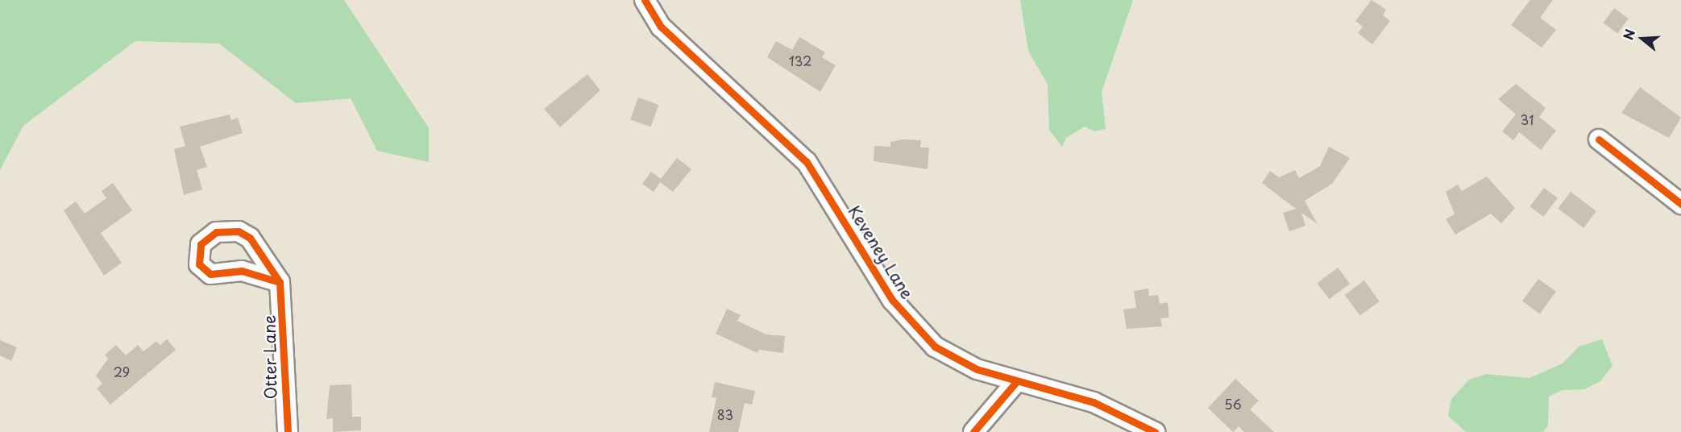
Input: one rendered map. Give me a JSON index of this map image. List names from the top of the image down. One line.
{"streets":{"street":["Keveney Lane","Otter Lane"]},"house_numbers":["132","31","29","56","83"],"north":"left"}
